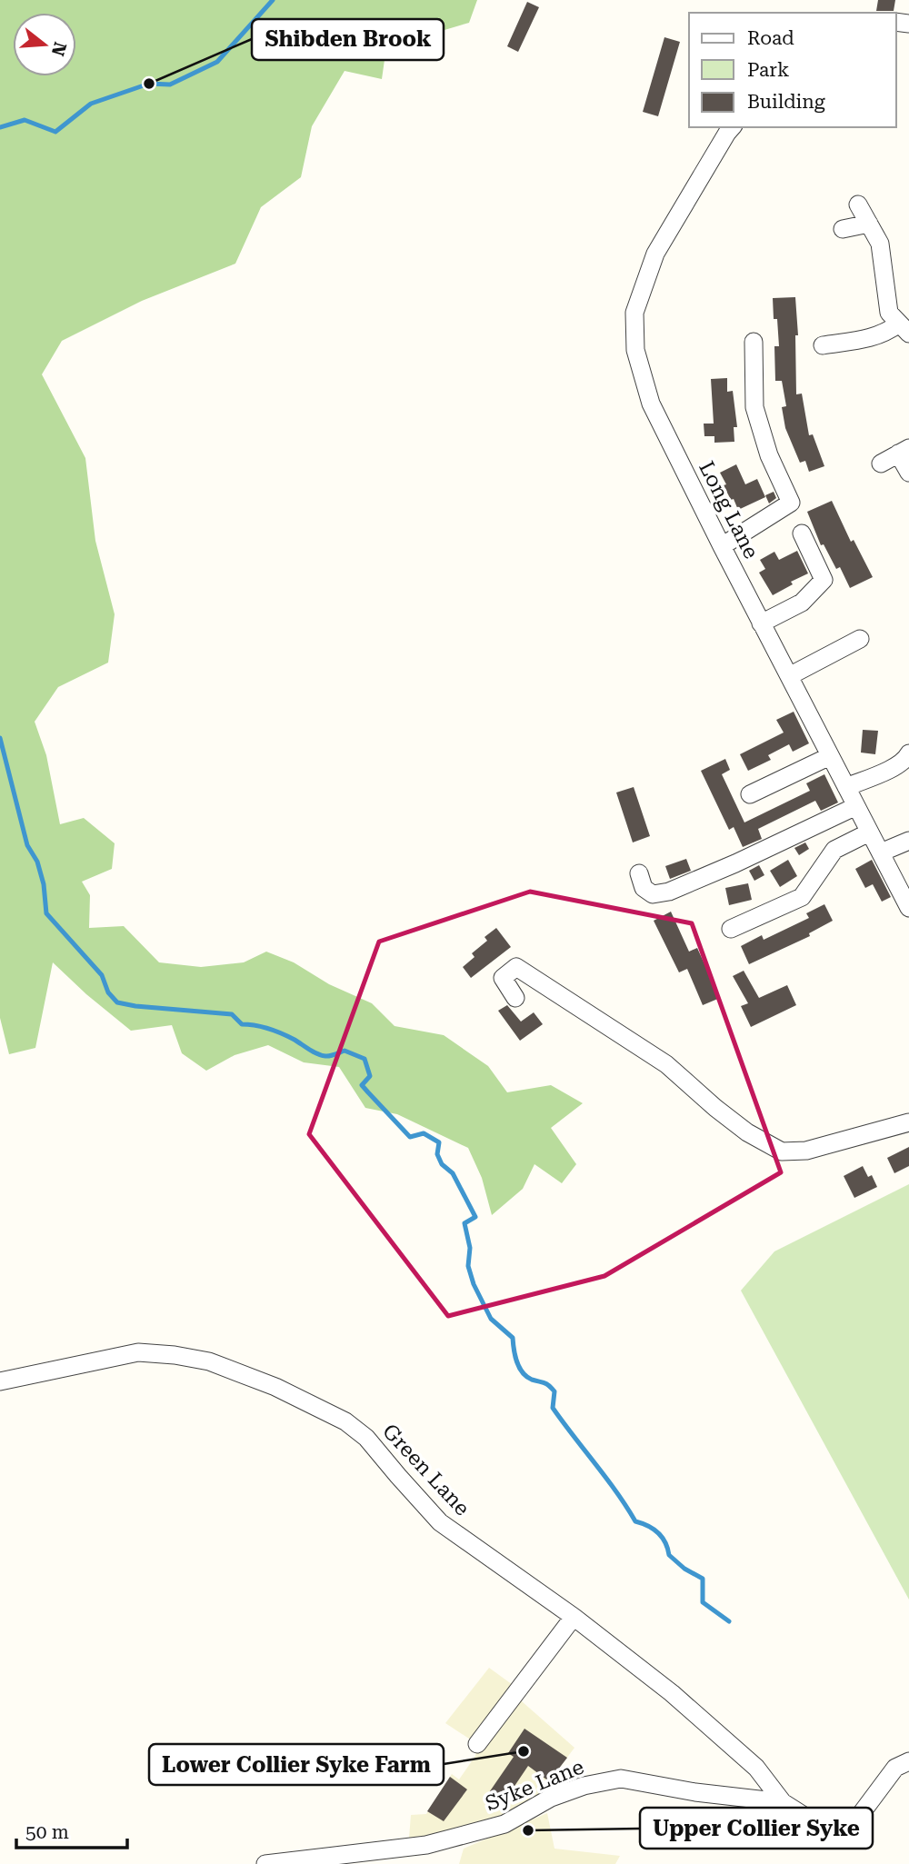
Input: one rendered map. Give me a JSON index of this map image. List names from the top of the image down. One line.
{"streets":{"street":["Long Lane","Green Lane","Syke Lane"]},"crossings":[["Green Lane","Syke Lane"]],"places":["Shibden Brook","Lower Collier Syke Farm","Upper Collier Syke"],"legend":["Road","Park","Building"],"scale_bar":"50 m","north":"right"}
